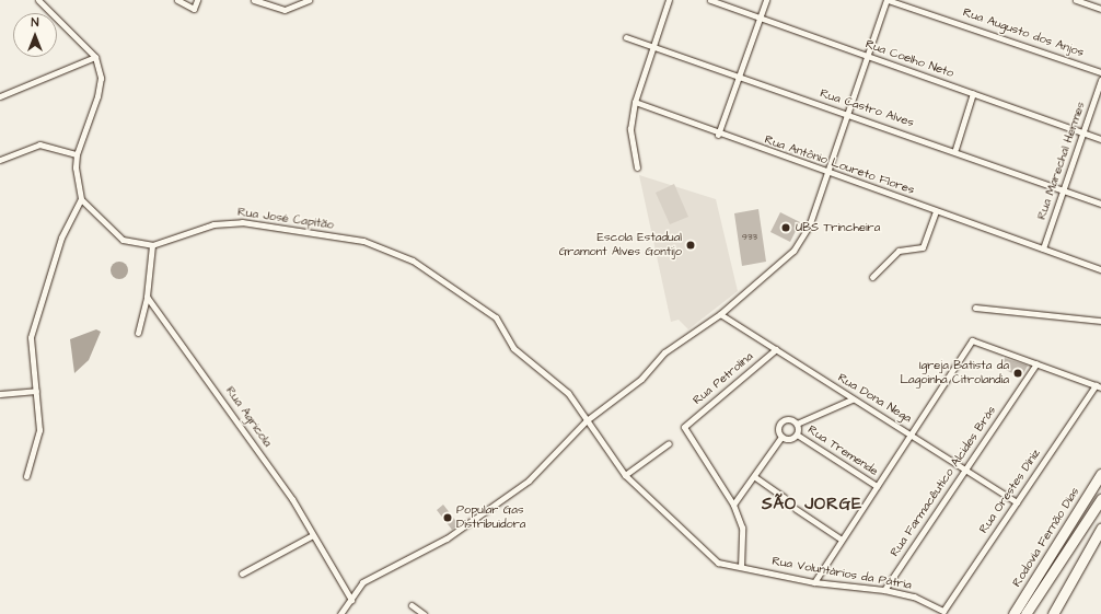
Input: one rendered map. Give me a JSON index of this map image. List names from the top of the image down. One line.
{"streets":{"highway":["Rodovia Fernão Dias"],"street":["Rua Augusto dos Anjos","Rua Coelho Neto","Rua Castro Alves","Rua Marechal Hermes","Rua Antônio Loureto Flores","Rua José Capitão","Rua Petrolina","Rua Dona Nega","Rua Agricola","Rua Tremende","Rua Farmacêutico Alcides Brás","Rua Orestes Diniz","Rua Voluntários da Pátria"]},"crossings":[["Rua Coelho Neto","Rua Marechal Hermes"],["Rua Castro Alves","Rua Marechal Hermes"],["Rua Marechal Hermes","Rua Antônio Loureto Flores"],["Rua José Capitão","Rua Voluntários da Pátria"],["Rua Petrolina","Rua Dona Nega"],["Rua Dona Nega","Rua Farmacêutico Alcides Brás"],["Rua Dona Nega","Rua Orestes Diniz"],["Rua Farmacêutico Alcides Brás","Rua Voluntários da Pátria"],["Rua Orestes Diniz","Rua Voluntários da Pátria"]],"districts":["SÃO JORGE"],"places":["UBS Trincheira","Escola Estadual Gramont Alves Gontijo","Igreja Batista da Lagoinha Citrolandia","Popular Gas Distribuidora"],"house_numbers":["933"],"north":"top"}
